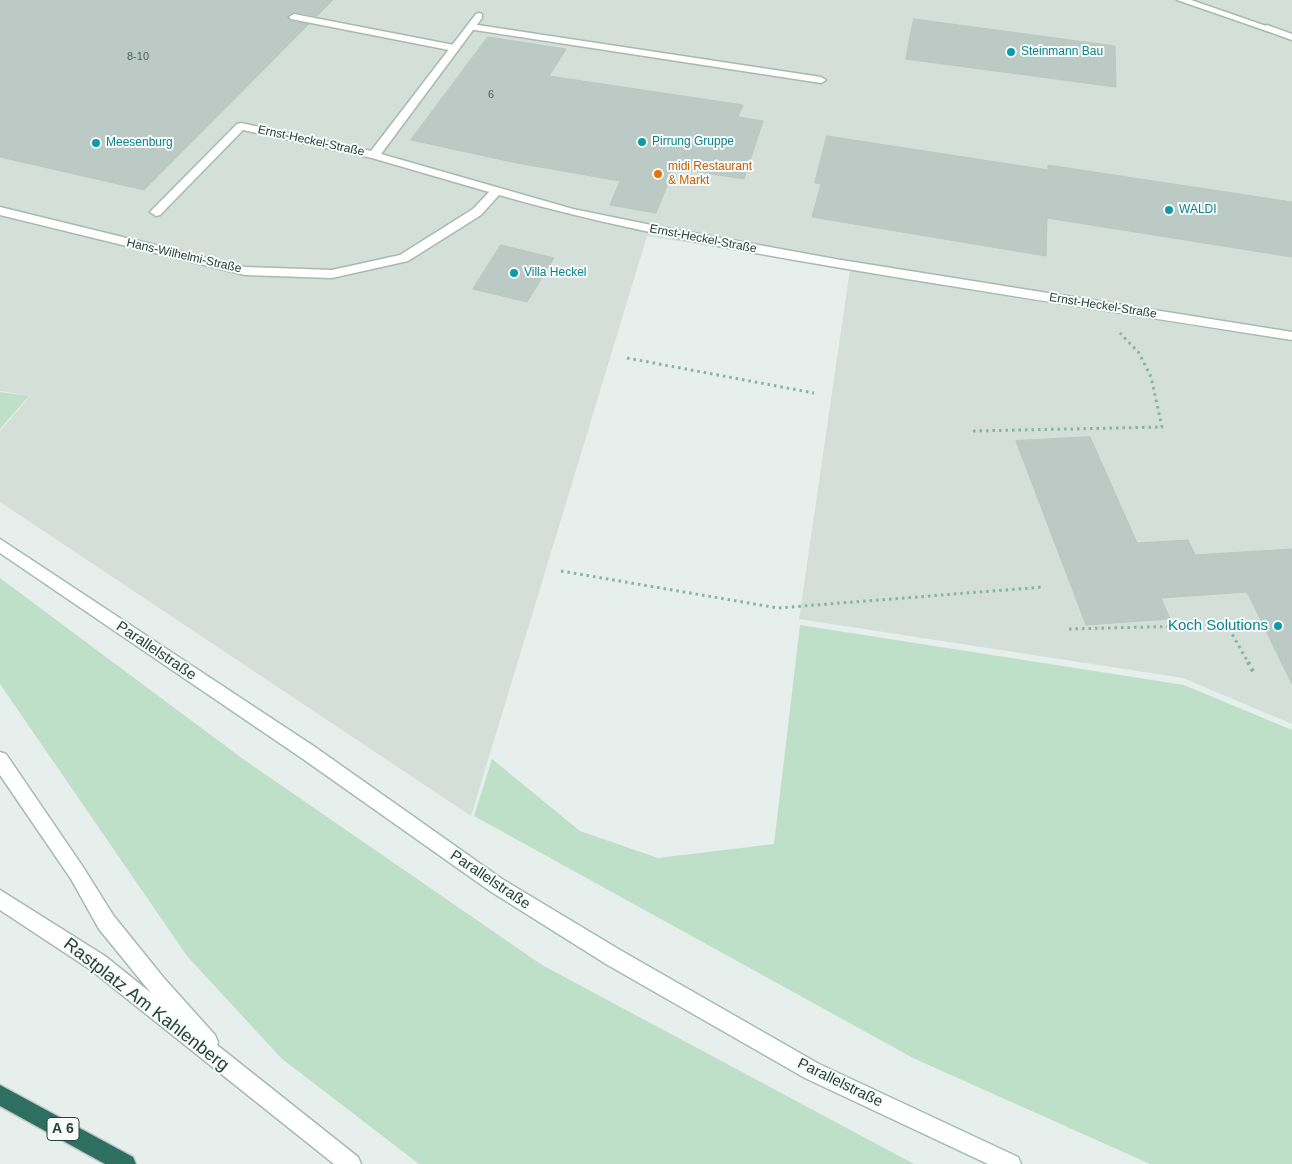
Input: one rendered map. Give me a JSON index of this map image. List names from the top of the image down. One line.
{"streets":{"highway":["A 6"],"street":["Ernst-Heckel-Straße","Hans-Wilhelmi-Straße","Parallelstraße","Rastplatz Am Kahlenberg"]},"crossings":[["Ernst-Heckel-Straße","Hans-Wilhelmi-Straße"]],"places":["Steinmann Bau","Pirrung Gruppe","Meesenburg","midi Restaurant & Markt","WALDI","Villa Heckel","Koch Solutions"],"house_numbers":["8-10","6"]}
